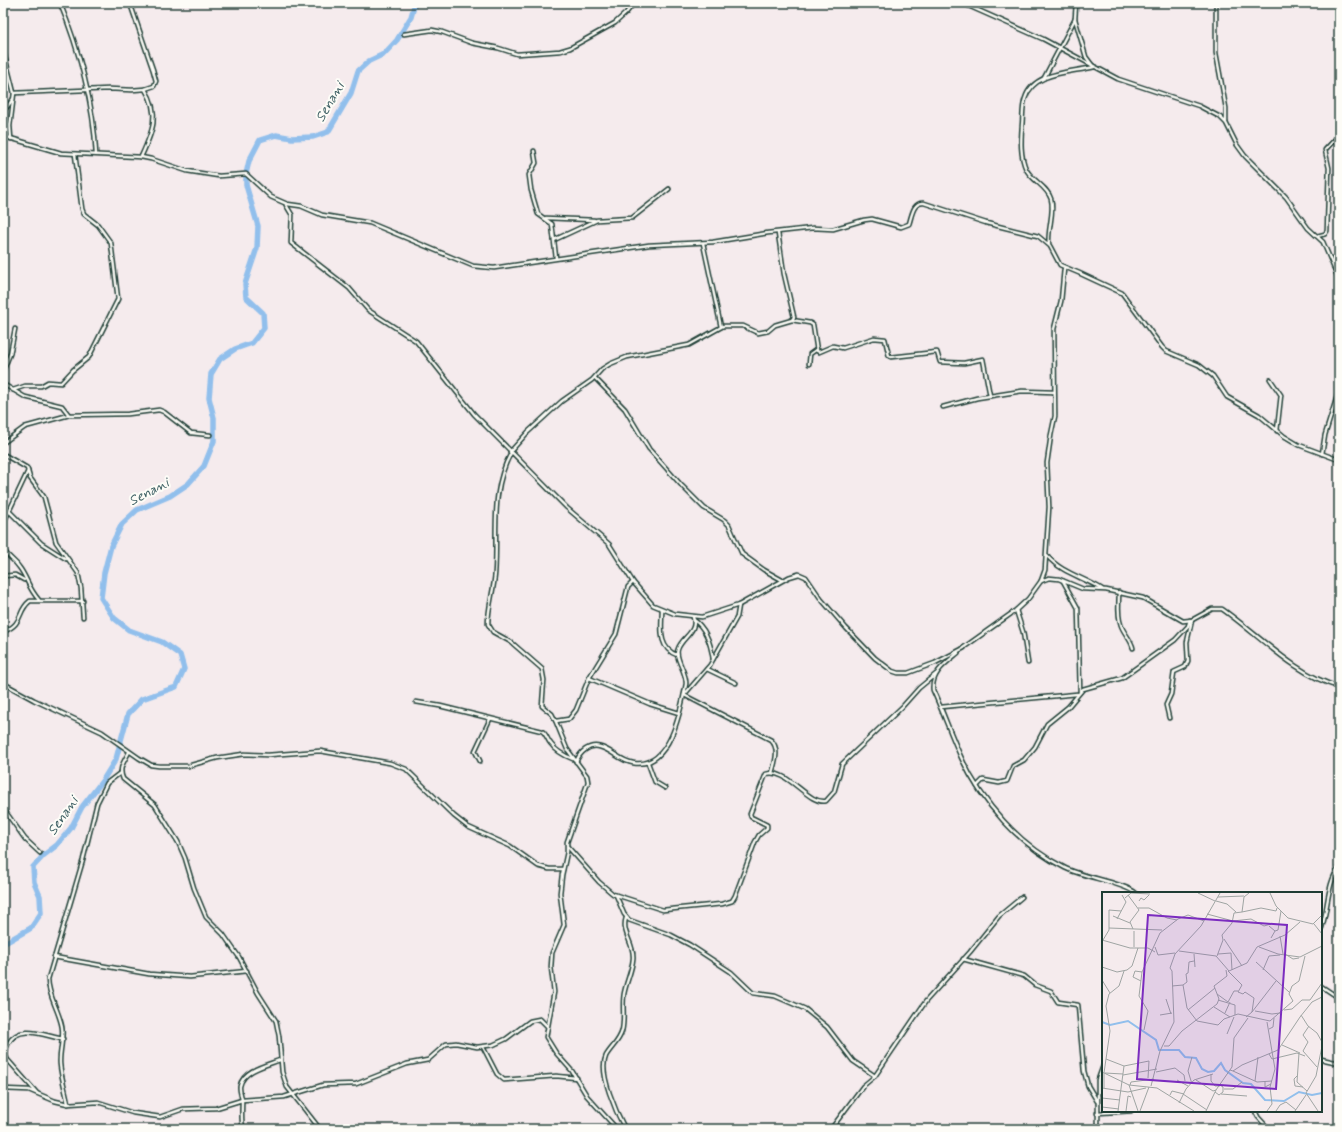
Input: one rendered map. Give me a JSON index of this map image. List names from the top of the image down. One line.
{"water":["Senani"]}
